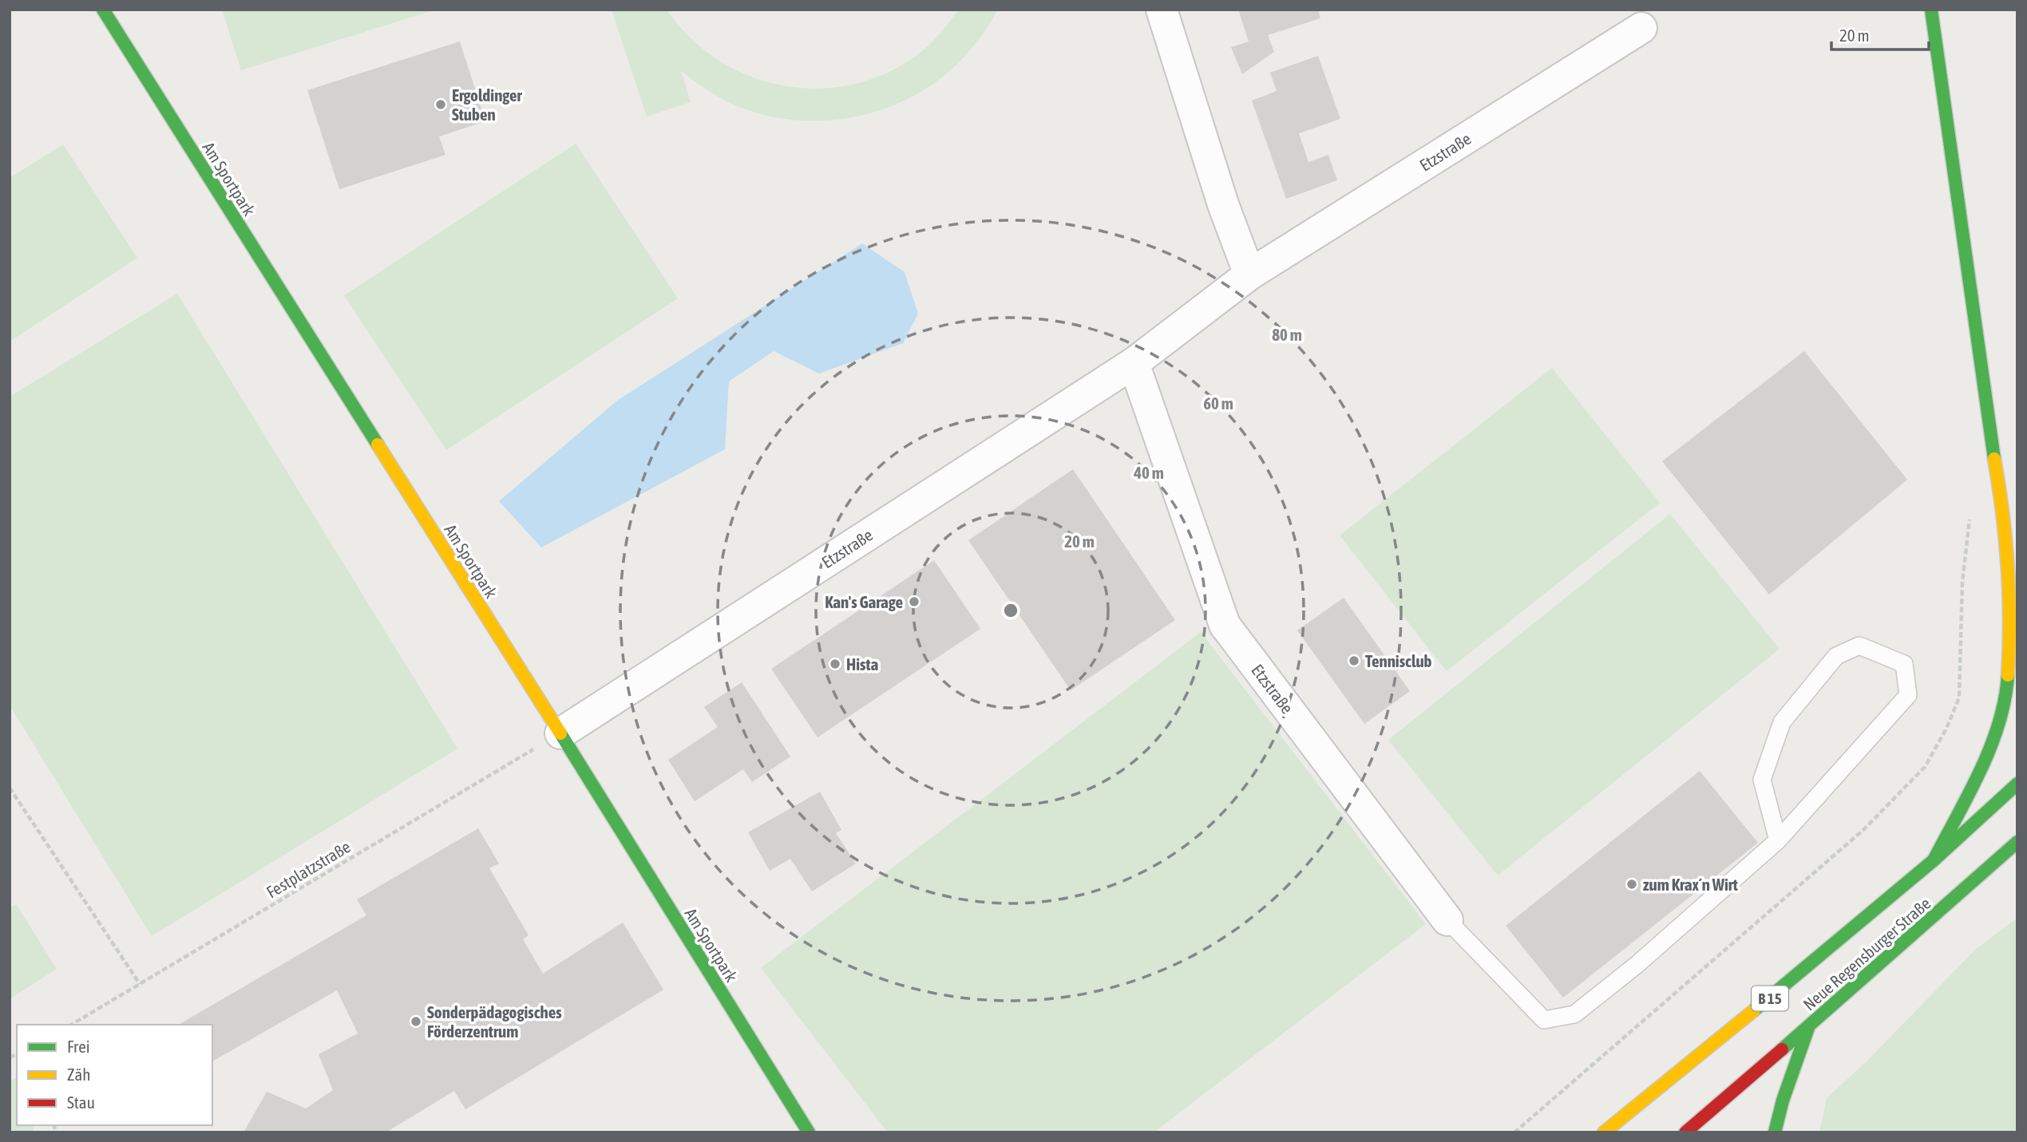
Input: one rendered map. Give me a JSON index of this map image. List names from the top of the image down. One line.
{"streets":{"main road":["Am Sportpark","Neue Regensburger Straße","B 15"],"street":["Etzstraße"],"path":["Festplatzstraße"]},"crossings":[["Etzstraße","Am Sportpark"],["Etzstraße","Festplatzstraße"],["Am Sportpark","Festplatzstraße"]],"places":["Ergoldinger Stuben","Kan's Garage","Tennisclub","Hista","zum Krax´n Wirt","Sonderpädagogisches Förderzentrum"],"legend":["Frei","Zäh","Stau"],"scale_bar":"20 m","rings":["80 m","60 m","40 m","20 m"]}
